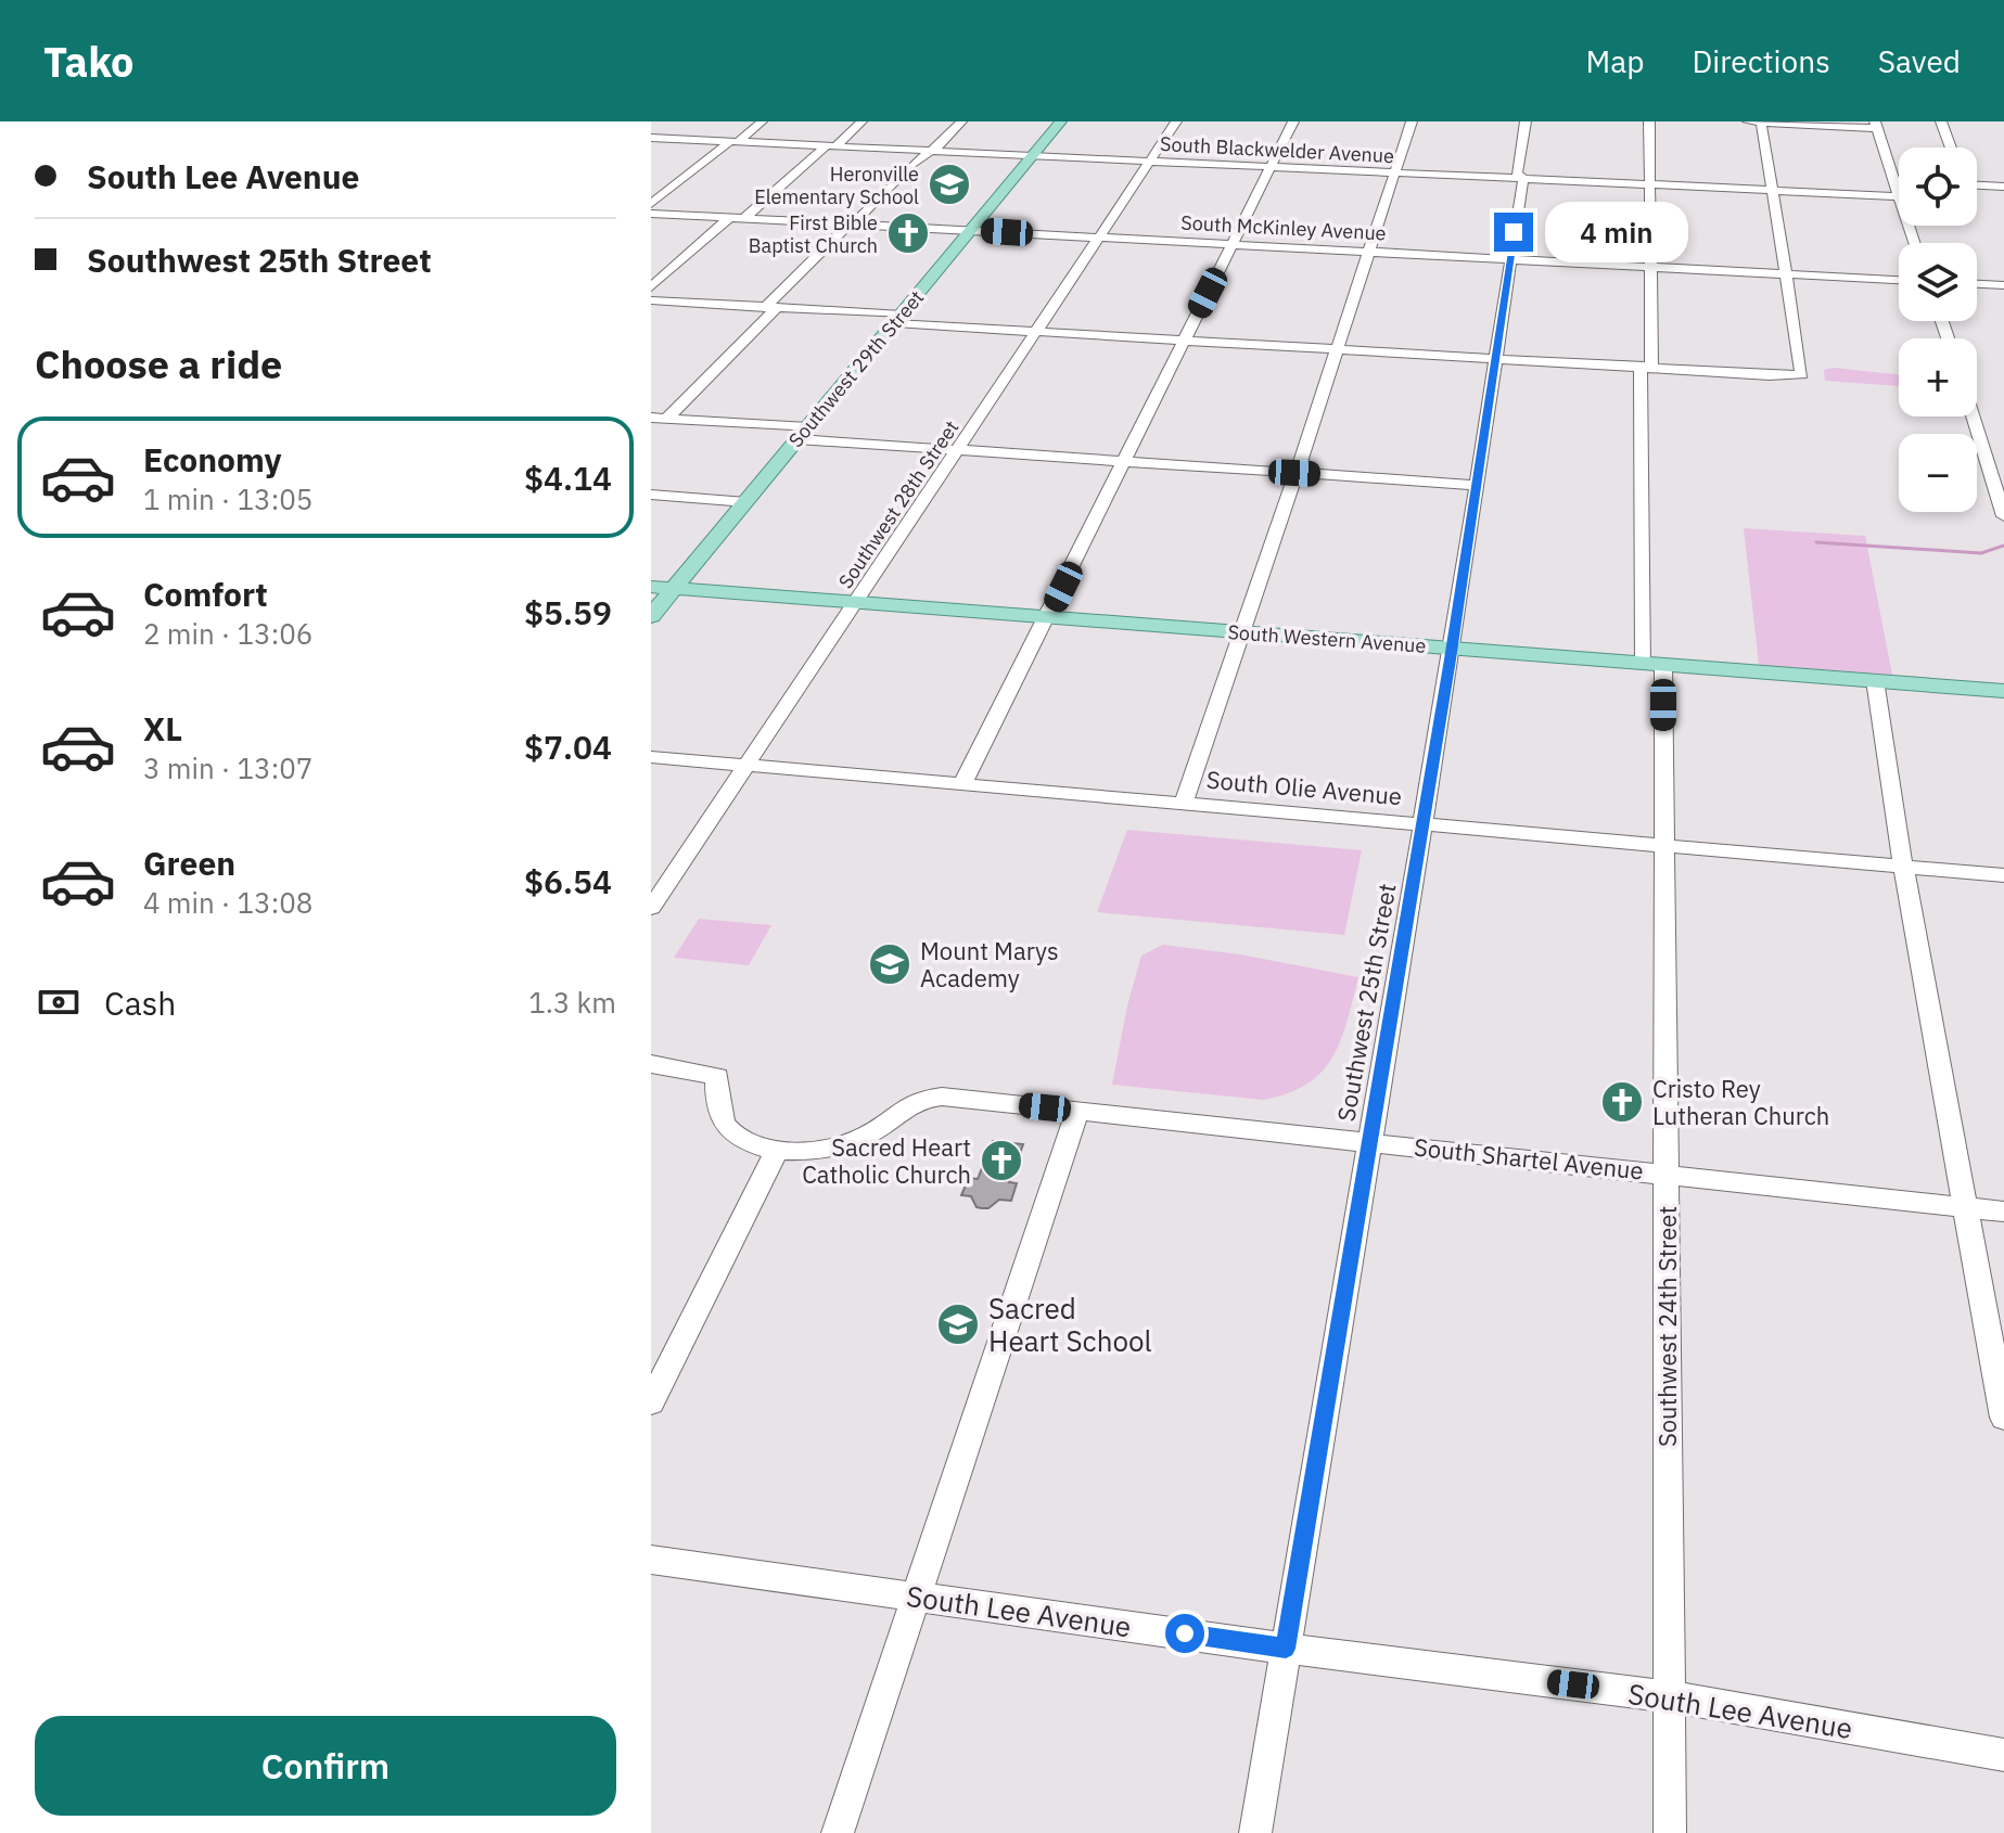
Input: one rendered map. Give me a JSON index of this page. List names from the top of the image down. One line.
{"streets":{"main road":["Southwest 29th Street","South Western Avenue"],"street":["South Blackwelder Avenue","South McKinley Avenue","Southwest 28th Street","South Olie Avenue","Southwest 25th Street","South Shartel Avenue","Southwest 24th Street","South Lee Avenue"]},"crossings":[["South Blackwelder Avenue","Southwest 29th Street"],["South Blackwelder Avenue","Southwest 28th Street"],["South Blackwelder Avenue","Southwest 25th Street"],["South Blackwelder Avenue","Southwest 24th Street"],["South McKinley Avenue","Southwest 29th Street"],["South McKinley Avenue","Southwest 28th Street"],["South McKinley Avenue","Southwest 25th Street"],["South McKinley Avenue","Southwest 24th Street"],["Southwest 29th Street","South Western Avenue"],["Southwest 28th Street","South Western Avenue"],["Southwest 28th Street","South Olie Avenue"],["South Western Avenue","Southwest 25th Street"],["South Western Avenue","Southwest 24th Street"],["South Olie Avenue","Southwest 25th Street"],["South Olie Avenue","Southwest 24th Street"],["Southwest 25th Street","South Shartel Avenue"],["Southwest 25th Street","South Lee Avenue"],["South Shartel Avenue","Southwest 24th Street"],["Southwest 24th Street","South Lee Avenue"]],"places":{"school or university":["Heronville Elementary School","Mount Marys Academy","Sacred Heart School"],"church":["First Bible Baptist Church","Cristo Rey Lutheran Church","Sacred Heart Catholic Church"]},"page":{"header":"Tako","nav":["Map","Directions","Saved"],"banner":["South Lee Avenue","Southwest 25th Street"],"map_buttons":["+","−"],"bubble":"4 min","heading":"Choose a ride","list":[{"name":"Economy","note":"1 min · 13:05","value":"$4.14"},{"name":"Comfort","note":"2 min · 13:06","value":"$5.59"},{"name":"XL","note":"3 min · 13:07","value":"$7.04"},{"name":"Green","note":"4 min · 13:08","value":"$6.54"}],"pay":["Cash","1.3 km"],"buttons":"Confirm"}}
